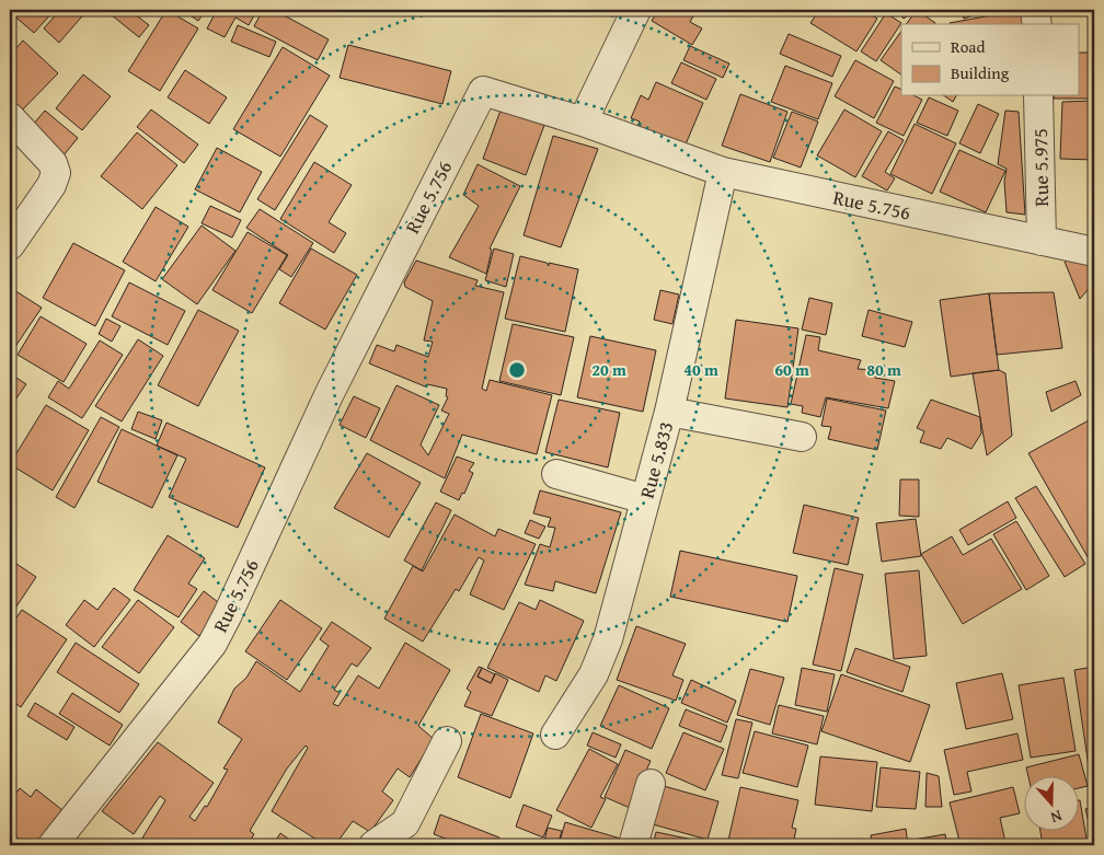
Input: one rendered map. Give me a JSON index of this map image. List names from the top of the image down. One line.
{"streets":{"street":["Rue 5.975","Rue 5.756","Rue 5.833"]},"crossings":[["Rue 5.975","Rue 5.756"],["Rue 5.756","Rue 5.833"]],"legend":["Road","Building"],"north":"bottom","rings":["20 m","40 m","60 m","80 m"]}
